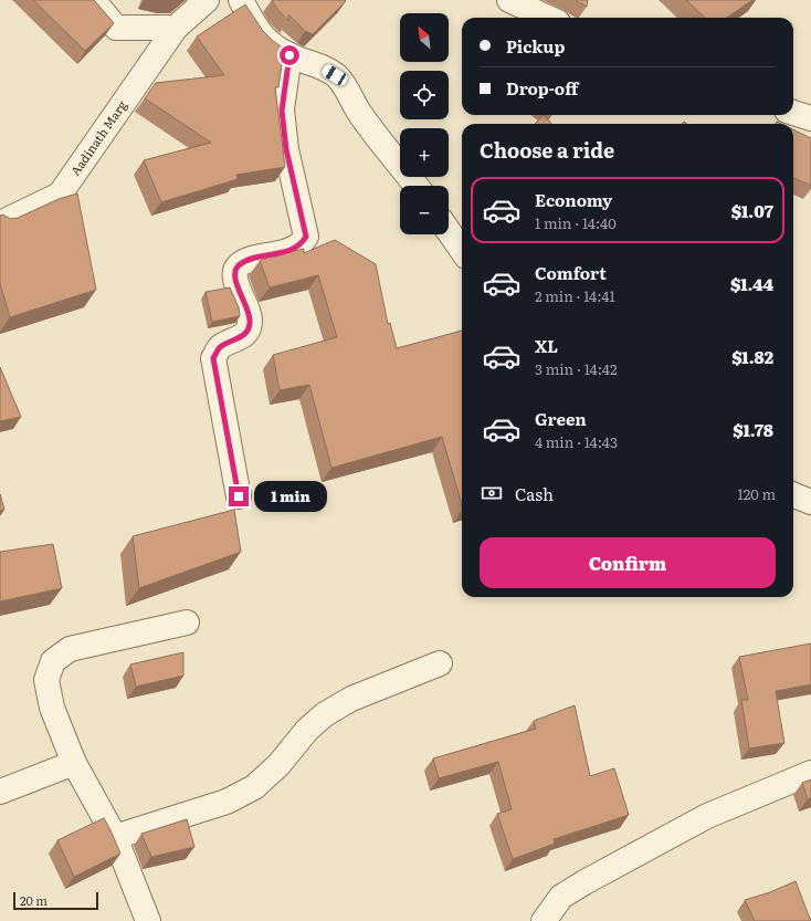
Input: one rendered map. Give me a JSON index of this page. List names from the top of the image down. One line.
{"streets":{"street":["Aadinath Marg"]},"scale_bar":"20 m","north":"top left","page":{"map_buttons":["+","−"],"banner":["Pickup","Drop-off"],"heading":"Choose a ride","list":[{"name":"Economy","note":"1 min · 14:40","value":"$1.07"},{"name":"Comfort","note":"2 min · 14:41","value":"$1.44"},{"name":"XL","note":"3 min · 14:42","value":"$1.82"},{"name":"Green","note":"4 min · 14:43","value":"$1.78"}],"pay":["Cash","120 m"],"bubble":"1 min","buttons":"Confirm","scale":"20 m"}}
